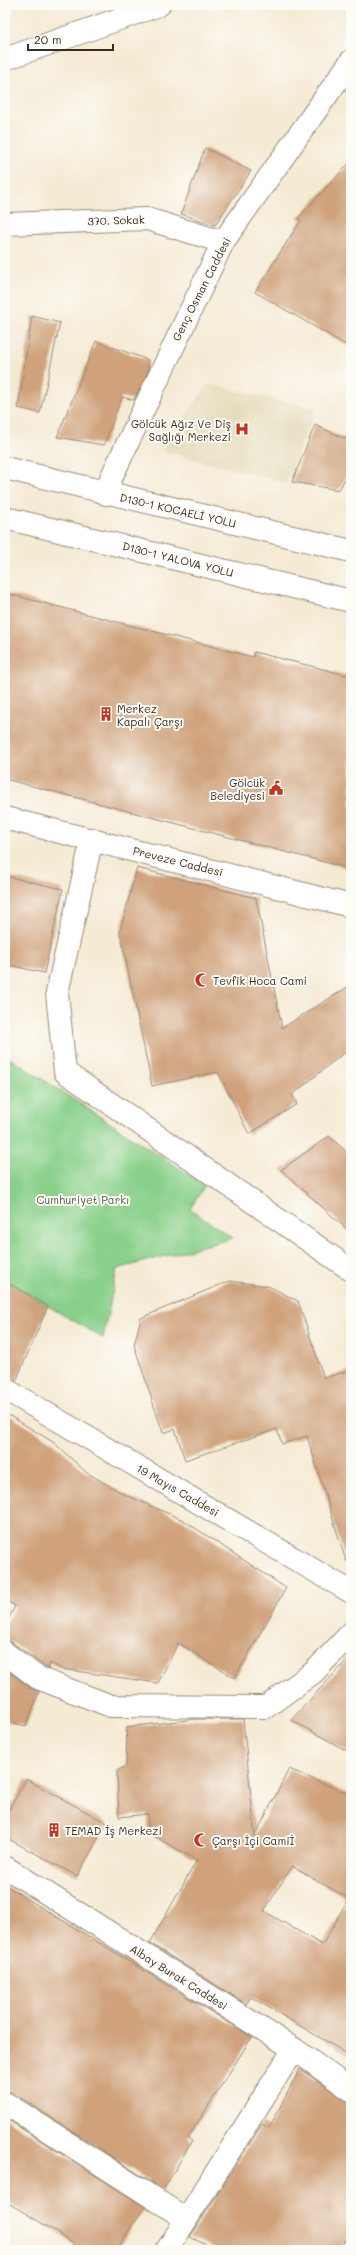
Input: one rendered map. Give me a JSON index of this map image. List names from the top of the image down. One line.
{"streets":{"main road":["370. Sokak","Genç Osman Caddesi","D130-1 KOCAELİ YOLU","D130-1 YALOVA YOLU","Preveze Caddesi","19 Mayıs Caddesi","Albay Burak Caddesi"]},"crossings":[["370. Sokak","Genç Osman Caddesi"],["Genç Osman Caddesi","D130-1 KOCAELİ YOLU"]],"parks":["Cumhuriyet Parkı"],"places":{"hospital":["Gölcük Ağız Ve Diş Sağlığı Merkezi"],"building":["Merkez Kapalı Çarşı","TEMAD İş Merkezi"],"public building":["Gölcük Belediyesi"],"mosque":["Tevfik Hoca Cami","Çarşı İçi Camiİ"]},"scale_bar":"20 m"}
